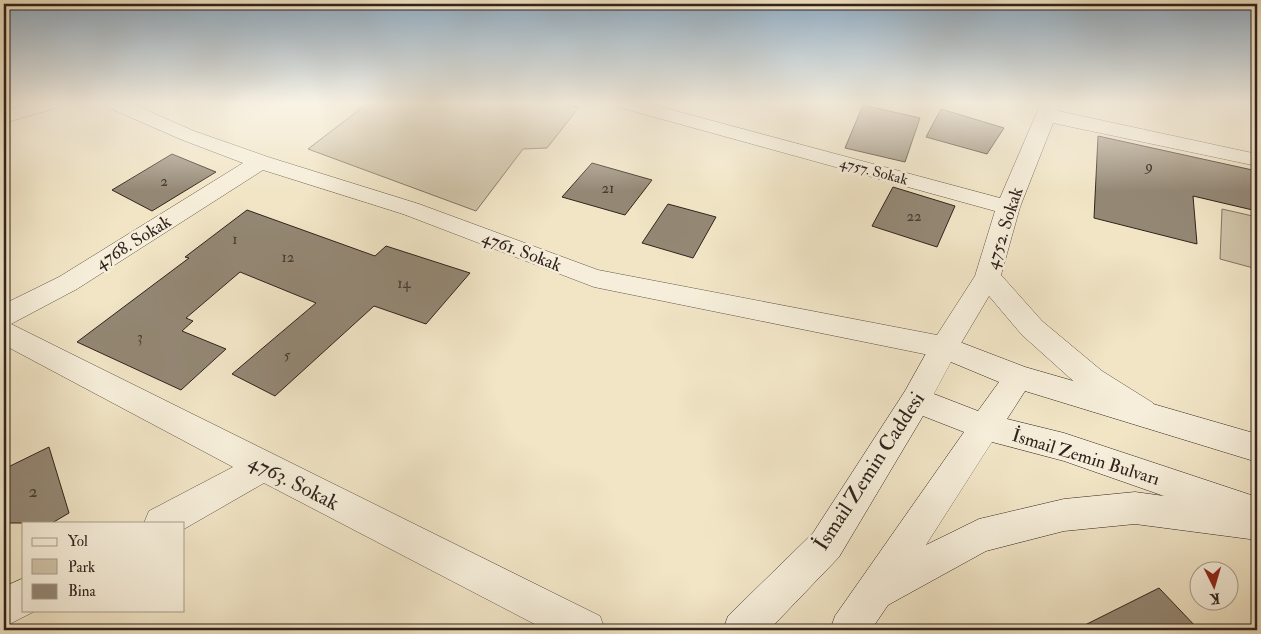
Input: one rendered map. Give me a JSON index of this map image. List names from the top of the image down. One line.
{"streets":{"street":["4757. Sokak","4752. Sokak","4768. Sokak","4761. Sokak","İsmail Zemin Bulvarı","İsmail Zemin Caddesi","4763. Sokak"]},"crossings":[["4757. Sokak","4752. Sokak"],["4752. Sokak","4761. Sokak"],["4752. Sokak","İsmail Zemin Caddesi"],["4768. Sokak","4761. Sokak"],["4761. Sokak","İsmail Zemin Caddesi"],["İsmail Zemin Bulvarı","İsmail Zemin Caddesi"]],"house_numbers":["9","2","21","22","1","12","14","3","5","2"],"legend":["Yol","Park","Bina"],"north":"bottom"}
